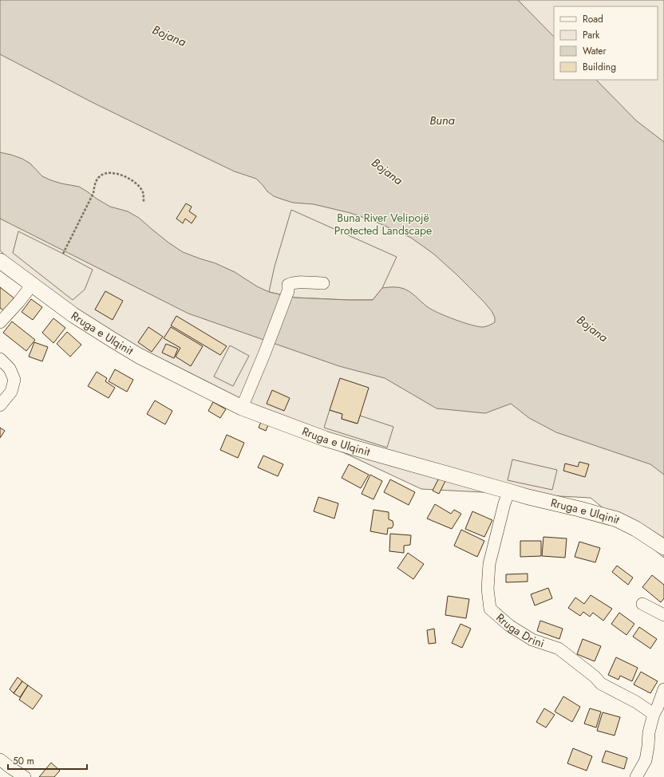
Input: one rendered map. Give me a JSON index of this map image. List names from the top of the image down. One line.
{"streets":{"main road":["Rruga e Ulqinit"],"street":["Rruga Drini"]},"crossings":[["Rruga e Ulqinit","Rruga Drini"]],"water":["Bojana","Buna"],"parks":["Buna River Velipojë Protected Landscape"],"legend":["Road","Park","Water","Building"],"scale_bar":"50 m"}
